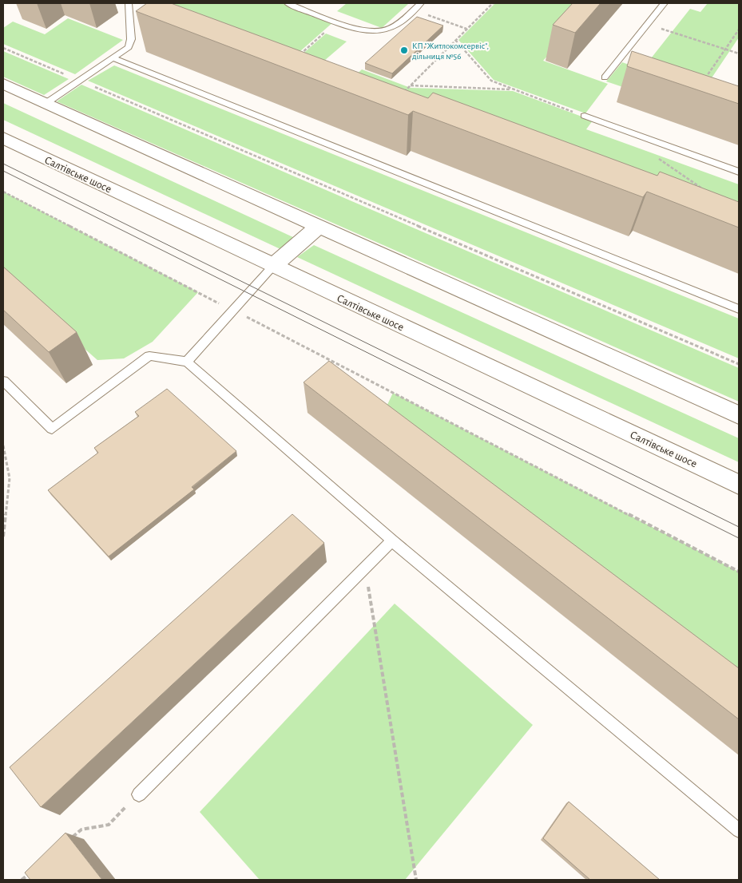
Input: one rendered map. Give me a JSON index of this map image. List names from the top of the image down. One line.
{"streets":{"main road":["Салтівське шосе"]},"places":["КП \"Житлокомсервіс\", дільниця №56"]}
